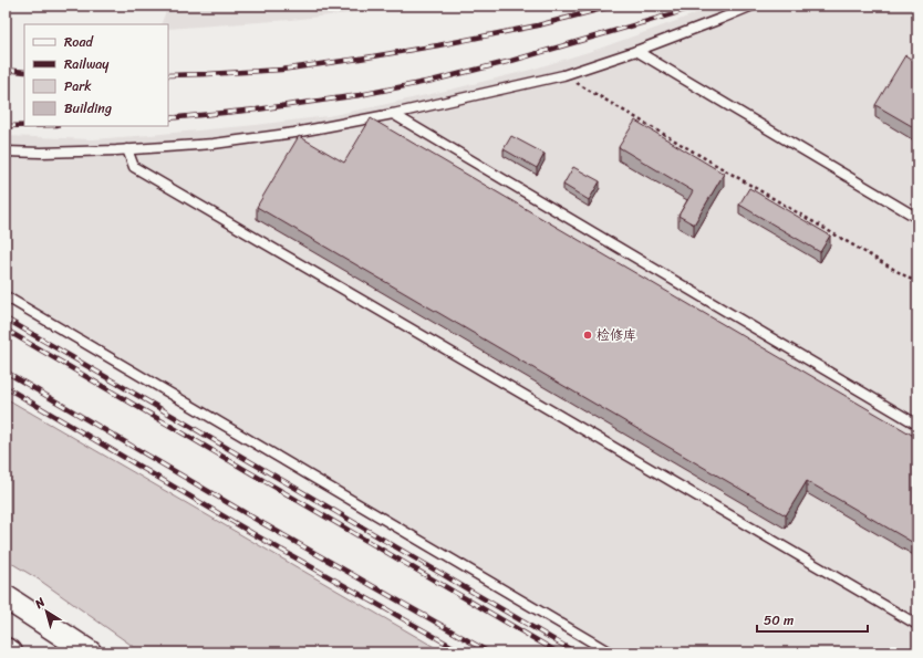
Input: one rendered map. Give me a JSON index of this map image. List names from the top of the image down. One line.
{"places":["检修库"],"legend":["Road","Railway","Park","Building"],"scale_bar":"50 m","north":"top left"}
